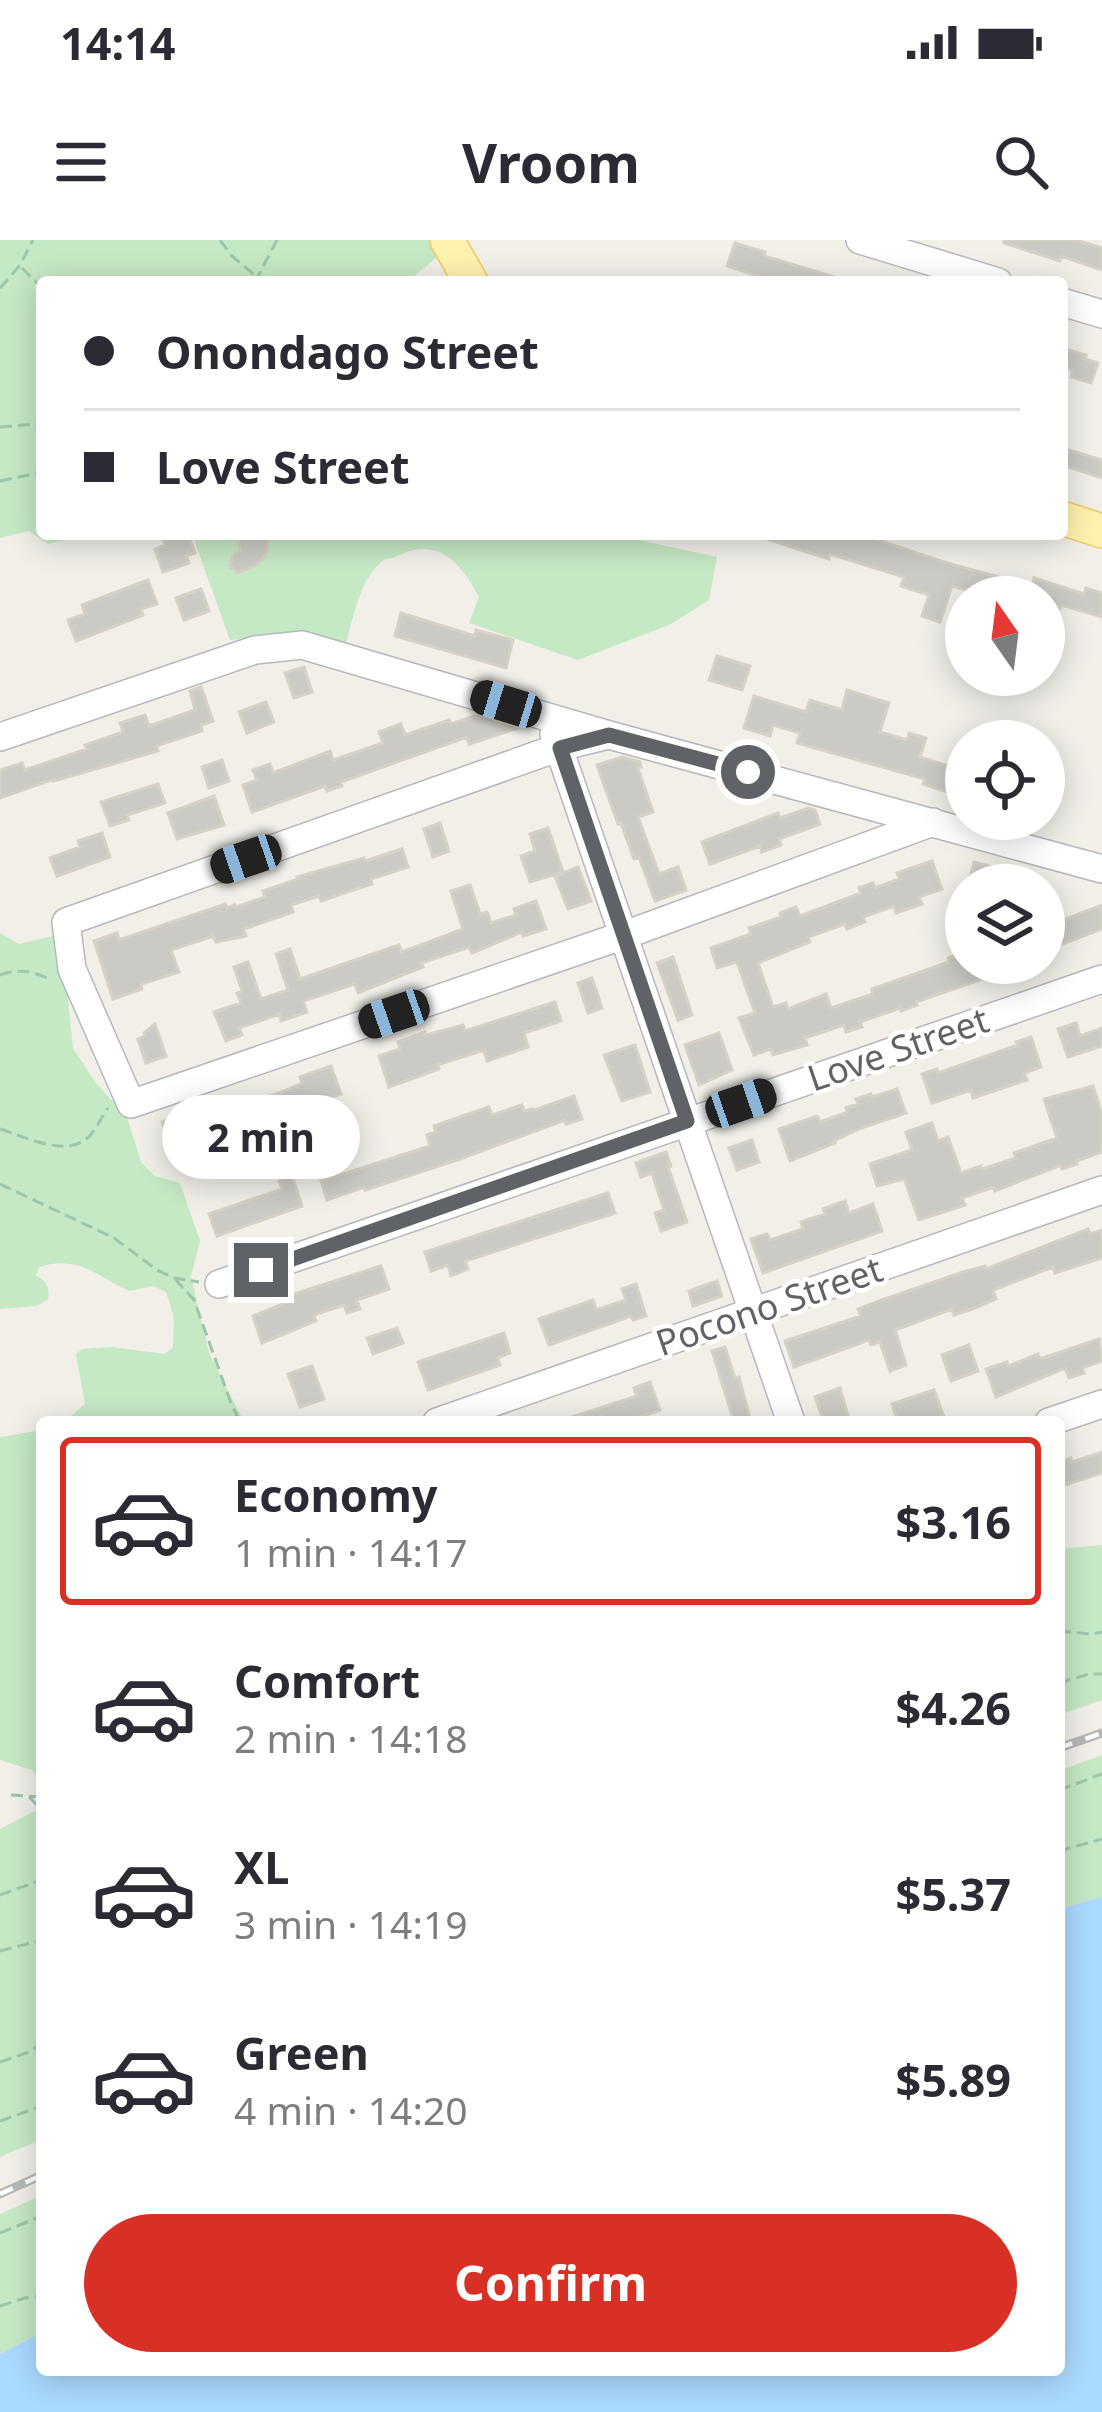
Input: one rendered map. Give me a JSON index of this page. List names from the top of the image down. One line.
{"streets":{"street":["Love Street","Pocono Street"]},"north":"top","page":{"status":"14:14","header":"Vroom","banner":["Onondago Street","Love Street"],"bubble":"2 min","list":[{"name":"Economy","note":"1 min · 14:17","value":"$3.16"},{"name":"Comfort","note":"2 min · 14:18","value":"$4.26"},{"name":"XL","note":"3 min · 14:19","value":"$5.37"},{"name":"Green","note":"4 min · 14:20","value":"$5.89"}],"buttons":"Confirm"}}
